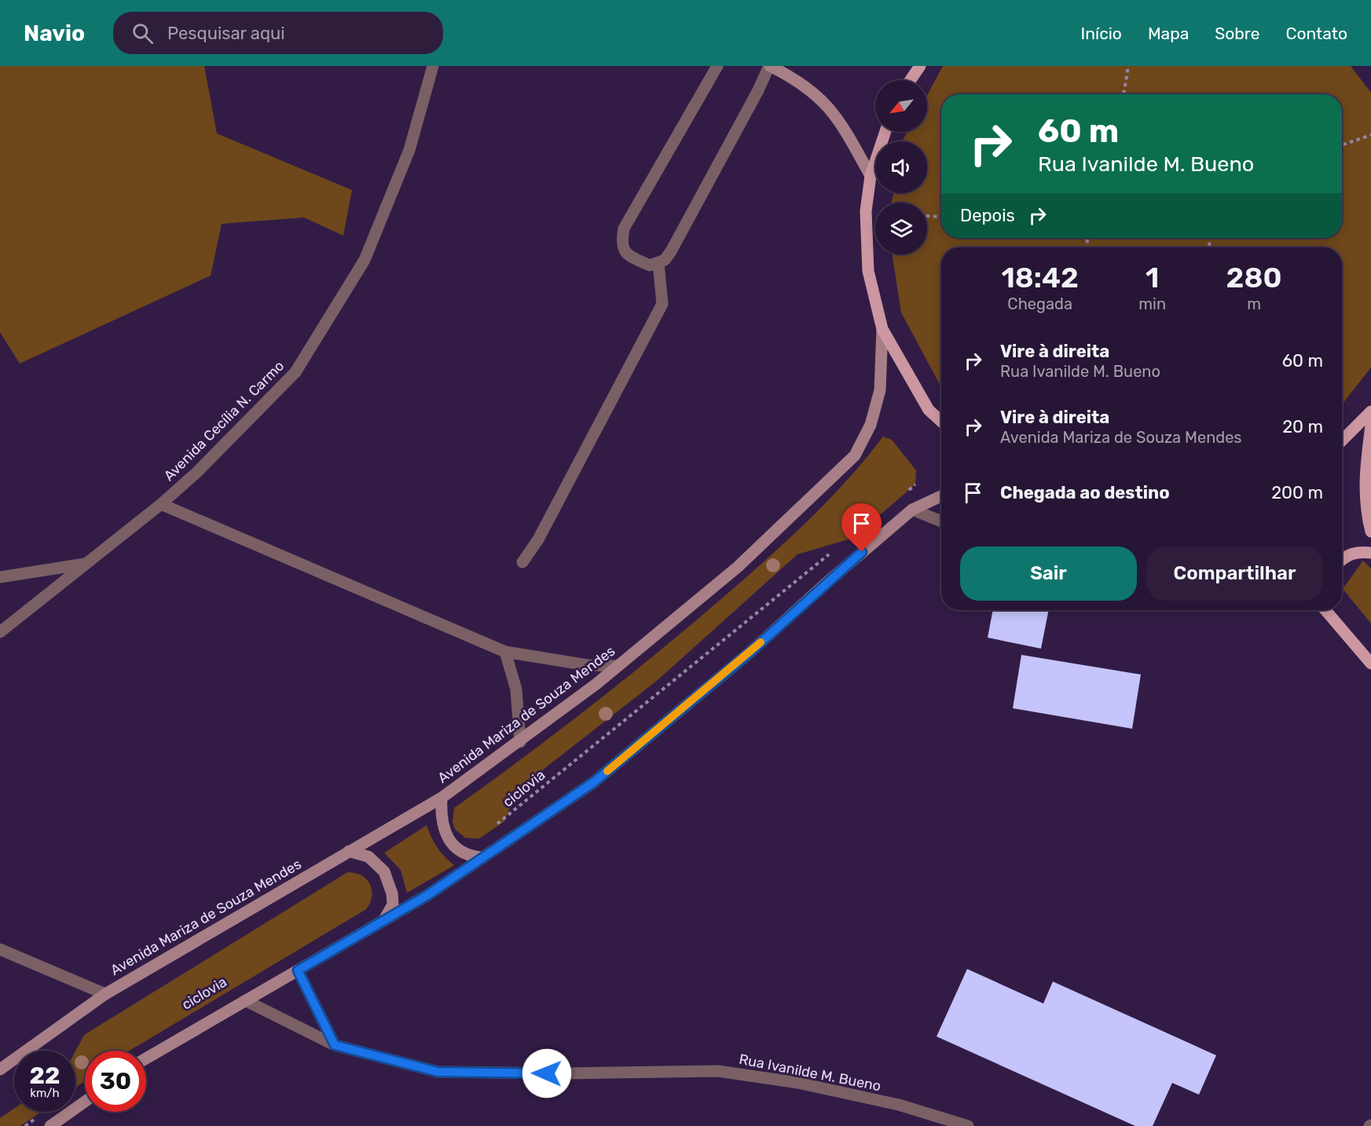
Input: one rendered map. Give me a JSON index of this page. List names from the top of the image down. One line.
{"streets":{"main road":["Avenida Mariza de Souza Mendes"],"street":["Avenida Cecília N. Carmo","Rua Ivanilde M. Bueno"],"path":["ciclovia"]},"north":"bottom left","page":{"header":"Navio","search":"Pesquisar aqui","nav":["Início","Mapa","Sobre","Contato"],"turn":["60 m","Rua Ivanilde M. Bueno"],"then":"Depois","eta":["18:42","Chegada","1","min","280","m"],"list":[{"name":"Vire à direita","note":"Rua Ivanilde M. Bueno","value":"60 m"},{"name":"Vire à direita","note":"Avenida Mariza de Souza Mendes","value":"20 m"},{"name":"Chegada ao destino","value":"200 m"}],"buttons":["Sair","Compartilhar"],"speed":"22 km/h","limit":"30"}}
